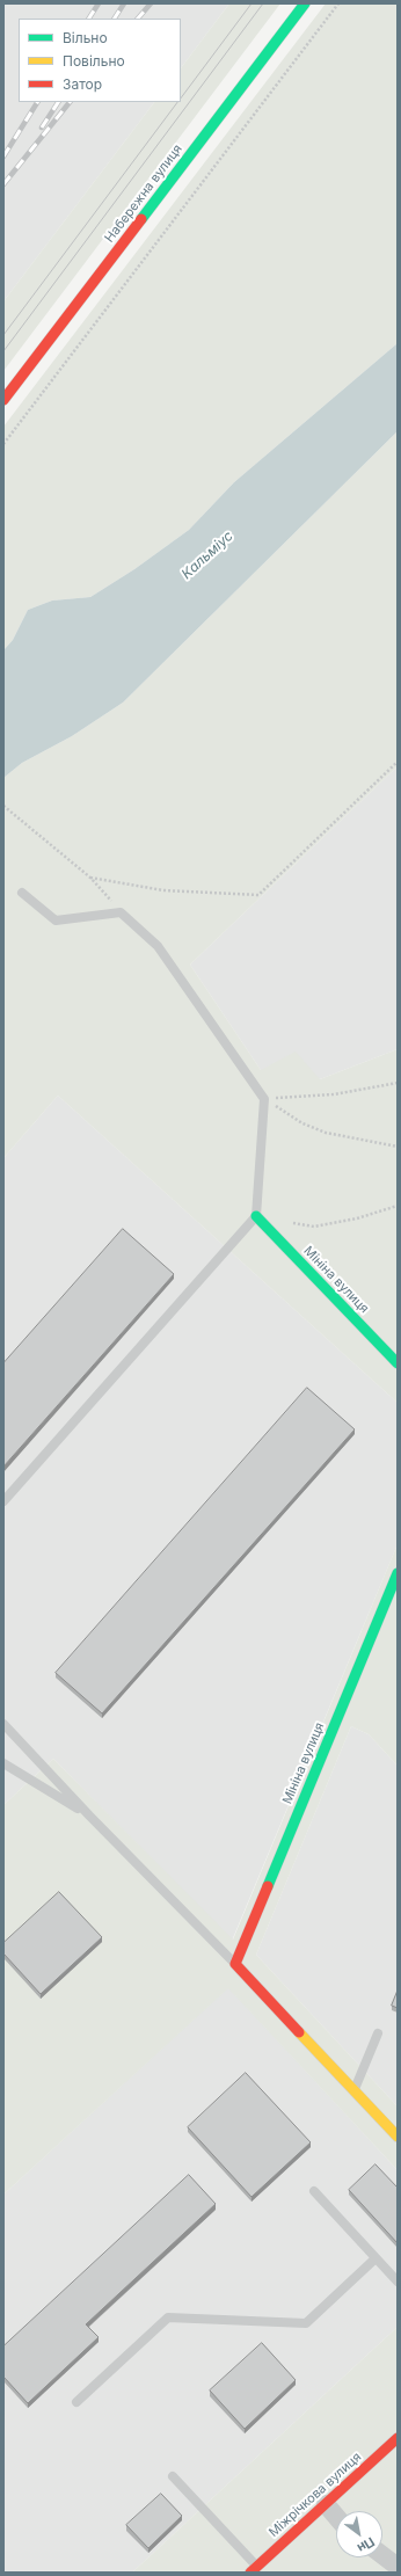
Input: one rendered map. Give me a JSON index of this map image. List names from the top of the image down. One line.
{"streets":{"main road":["Набережна вулиця","Мініна вулиця","Міжрічкова вулиця"]},"water":["Кальміус"],"legend":["Вільно","Повільно","Затор"],"north":"bottom right"}
